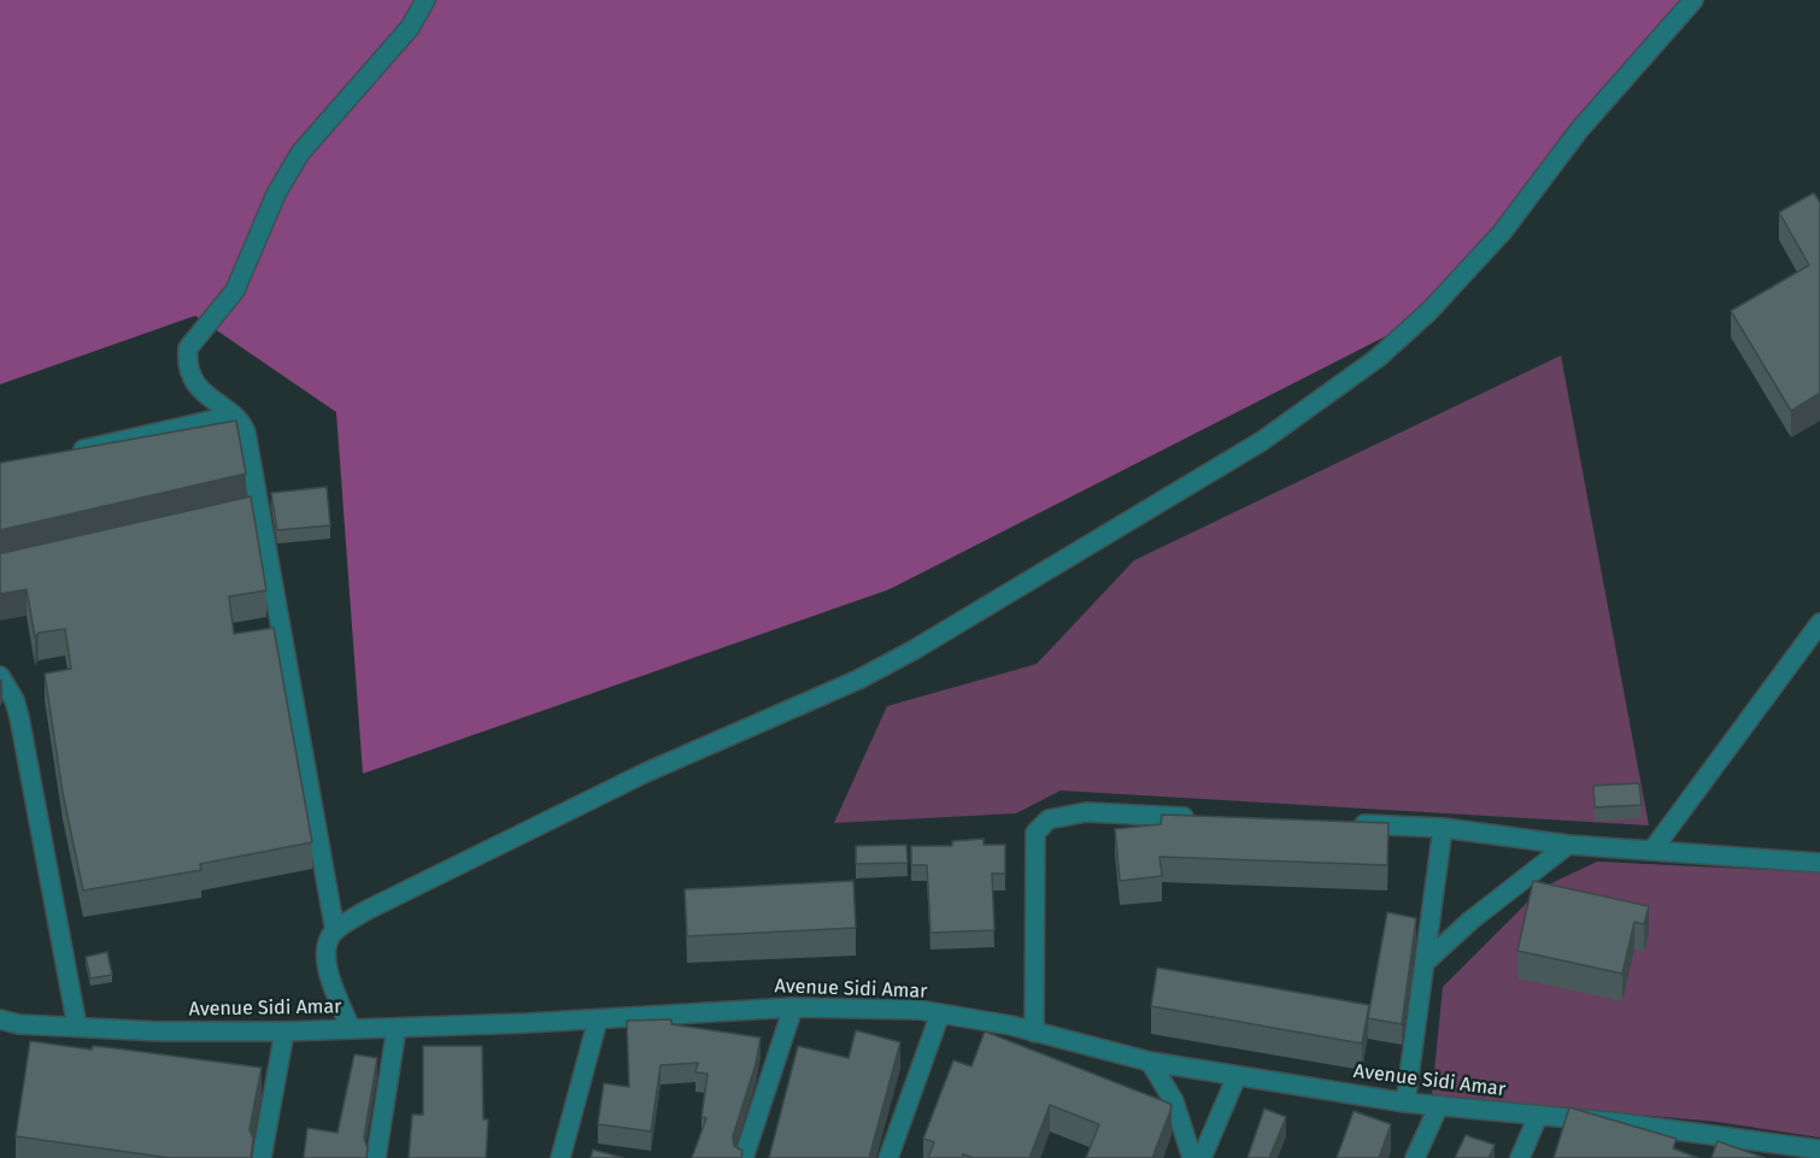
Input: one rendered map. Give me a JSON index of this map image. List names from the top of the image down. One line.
{"streets":{"street":["Avenue Sidi Amar"]}}
